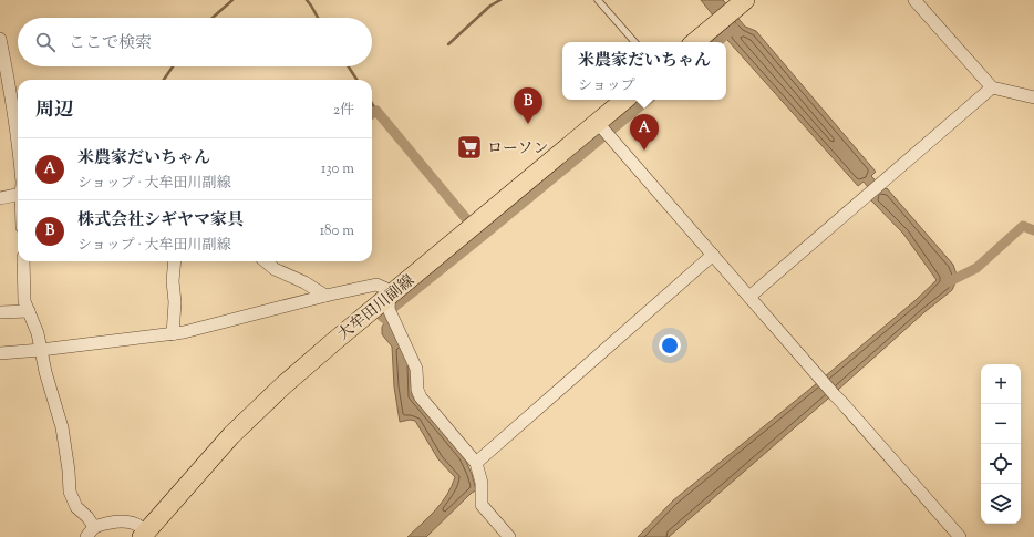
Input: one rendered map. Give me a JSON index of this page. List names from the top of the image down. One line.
{"streets":{"main road":["大牟田川副線"]},"places":{"supermarket":["ローソン"]},"page":{"search":"ここで検索","popup":["米農家だいちゃん","ショップ"],"heading":["周辺","2件"],"pins":["B","A"],"list":[{"mark":"A","name":"米農家だいちゃん","note":"ショップ · 大牟田川副線","value":"130 m"},{"mark":"B","name":"株式会社シギヤマ家具","note":"ショップ · 大牟田川副線","value":"180 m"}],"map_buttons":["+","−"]}}
